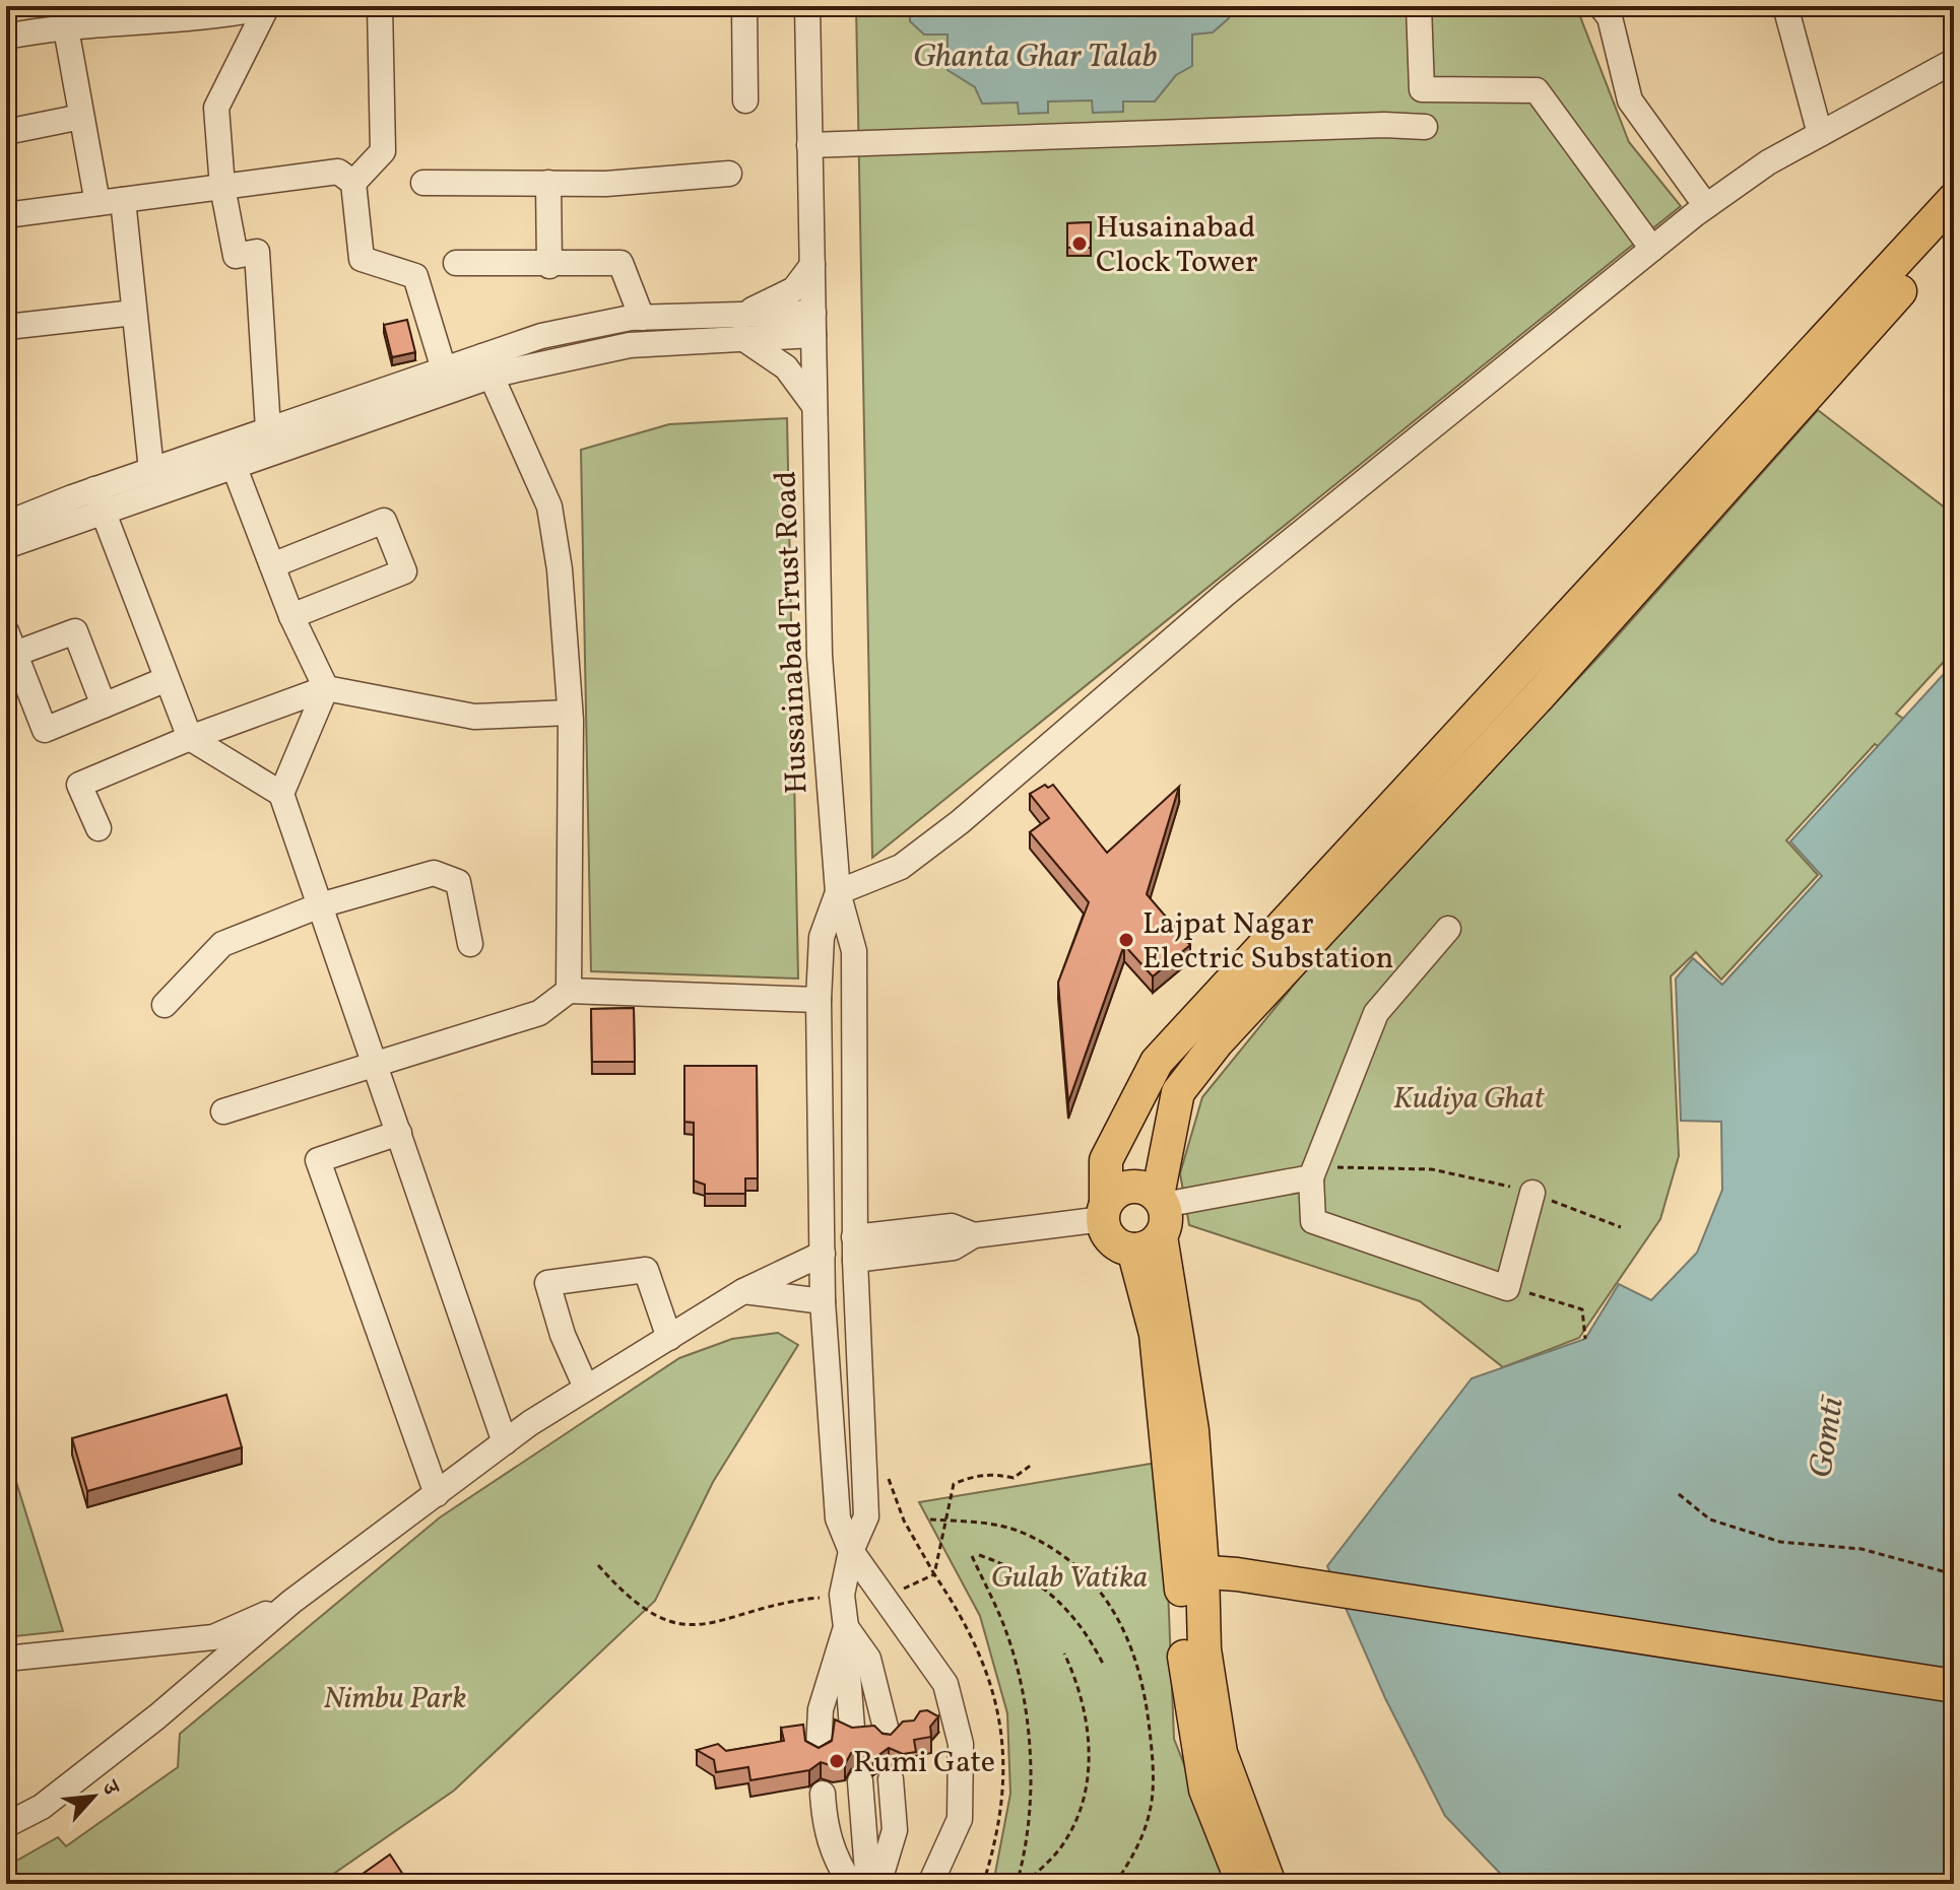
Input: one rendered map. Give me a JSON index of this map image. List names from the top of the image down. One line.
{"streets":{"street":["Hussainabad Trust Road"]},"water":["Ghanta Ghar Talab","Gomtī"],"parks":["Kudiya Ghat","Gulab Vatika","Nimbu Park"],"places":["Husainabad Clock Tower","Lajpat Nagar Electric Substation","Rumi Gate"],"north":"top right"}
